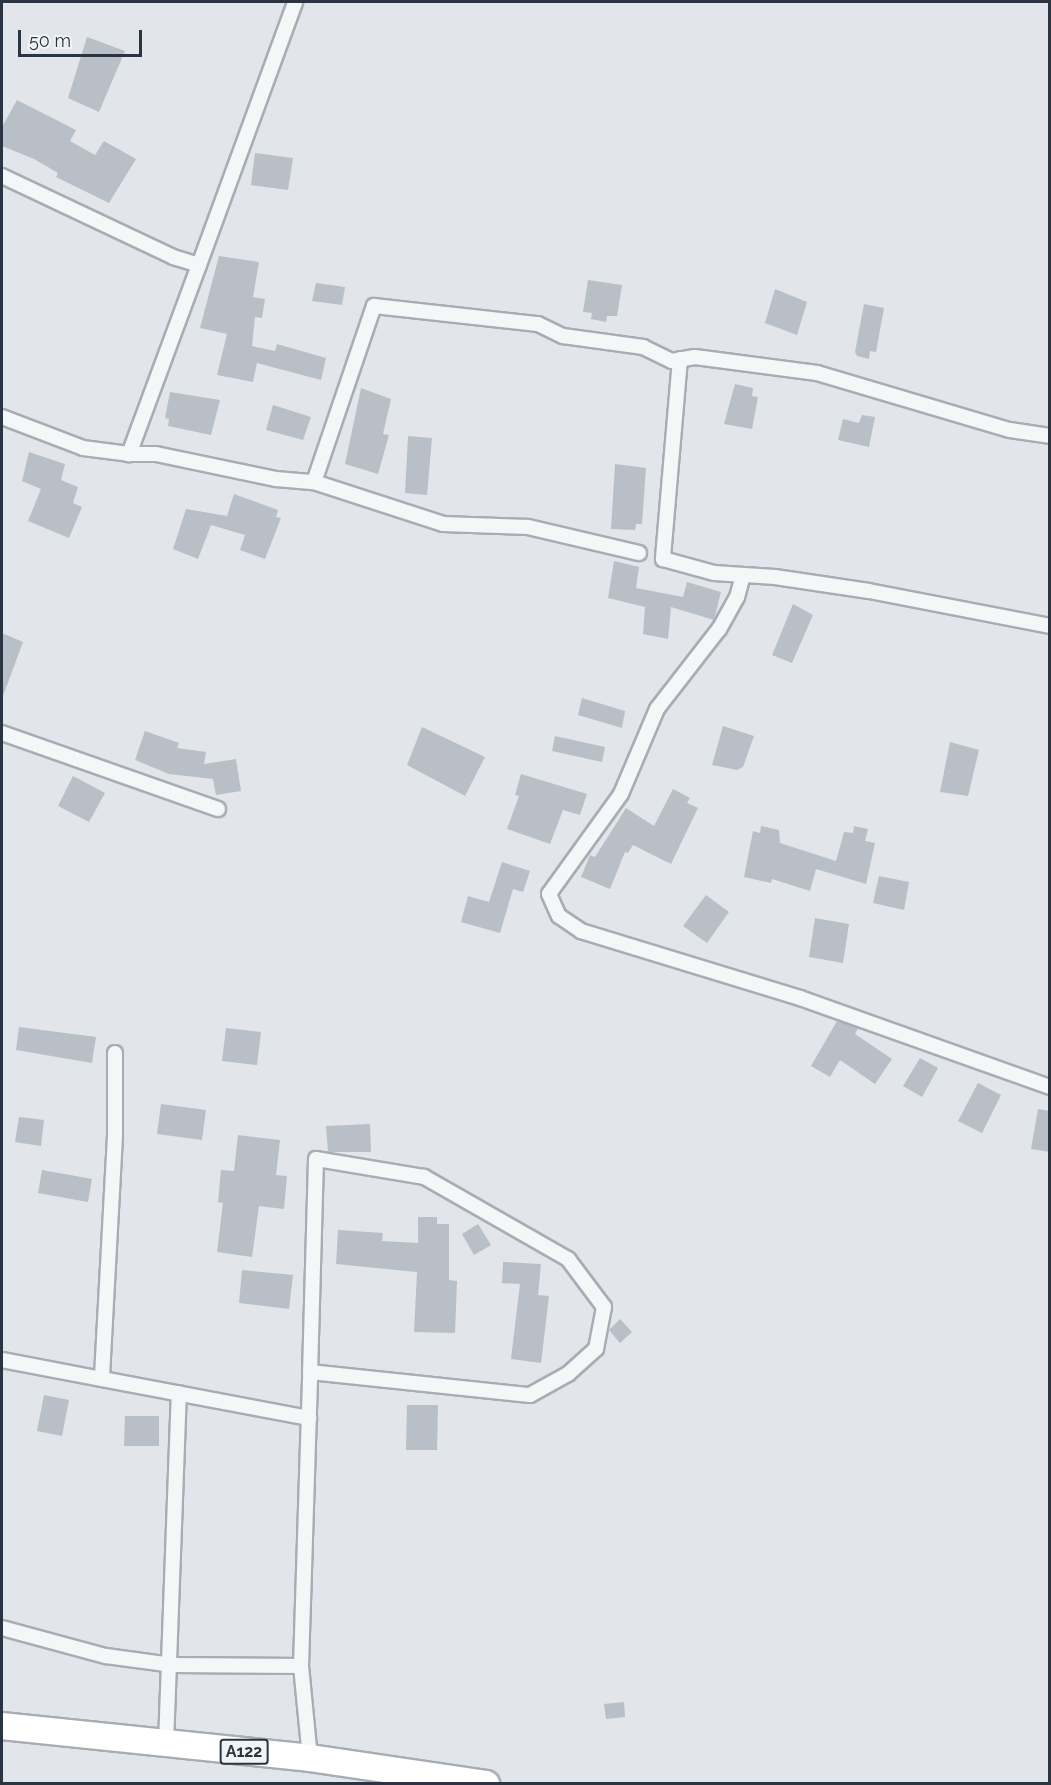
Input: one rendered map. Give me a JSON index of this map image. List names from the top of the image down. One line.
{"streets":{"highway":["A122"]},"scale_bar":"50 m"}
